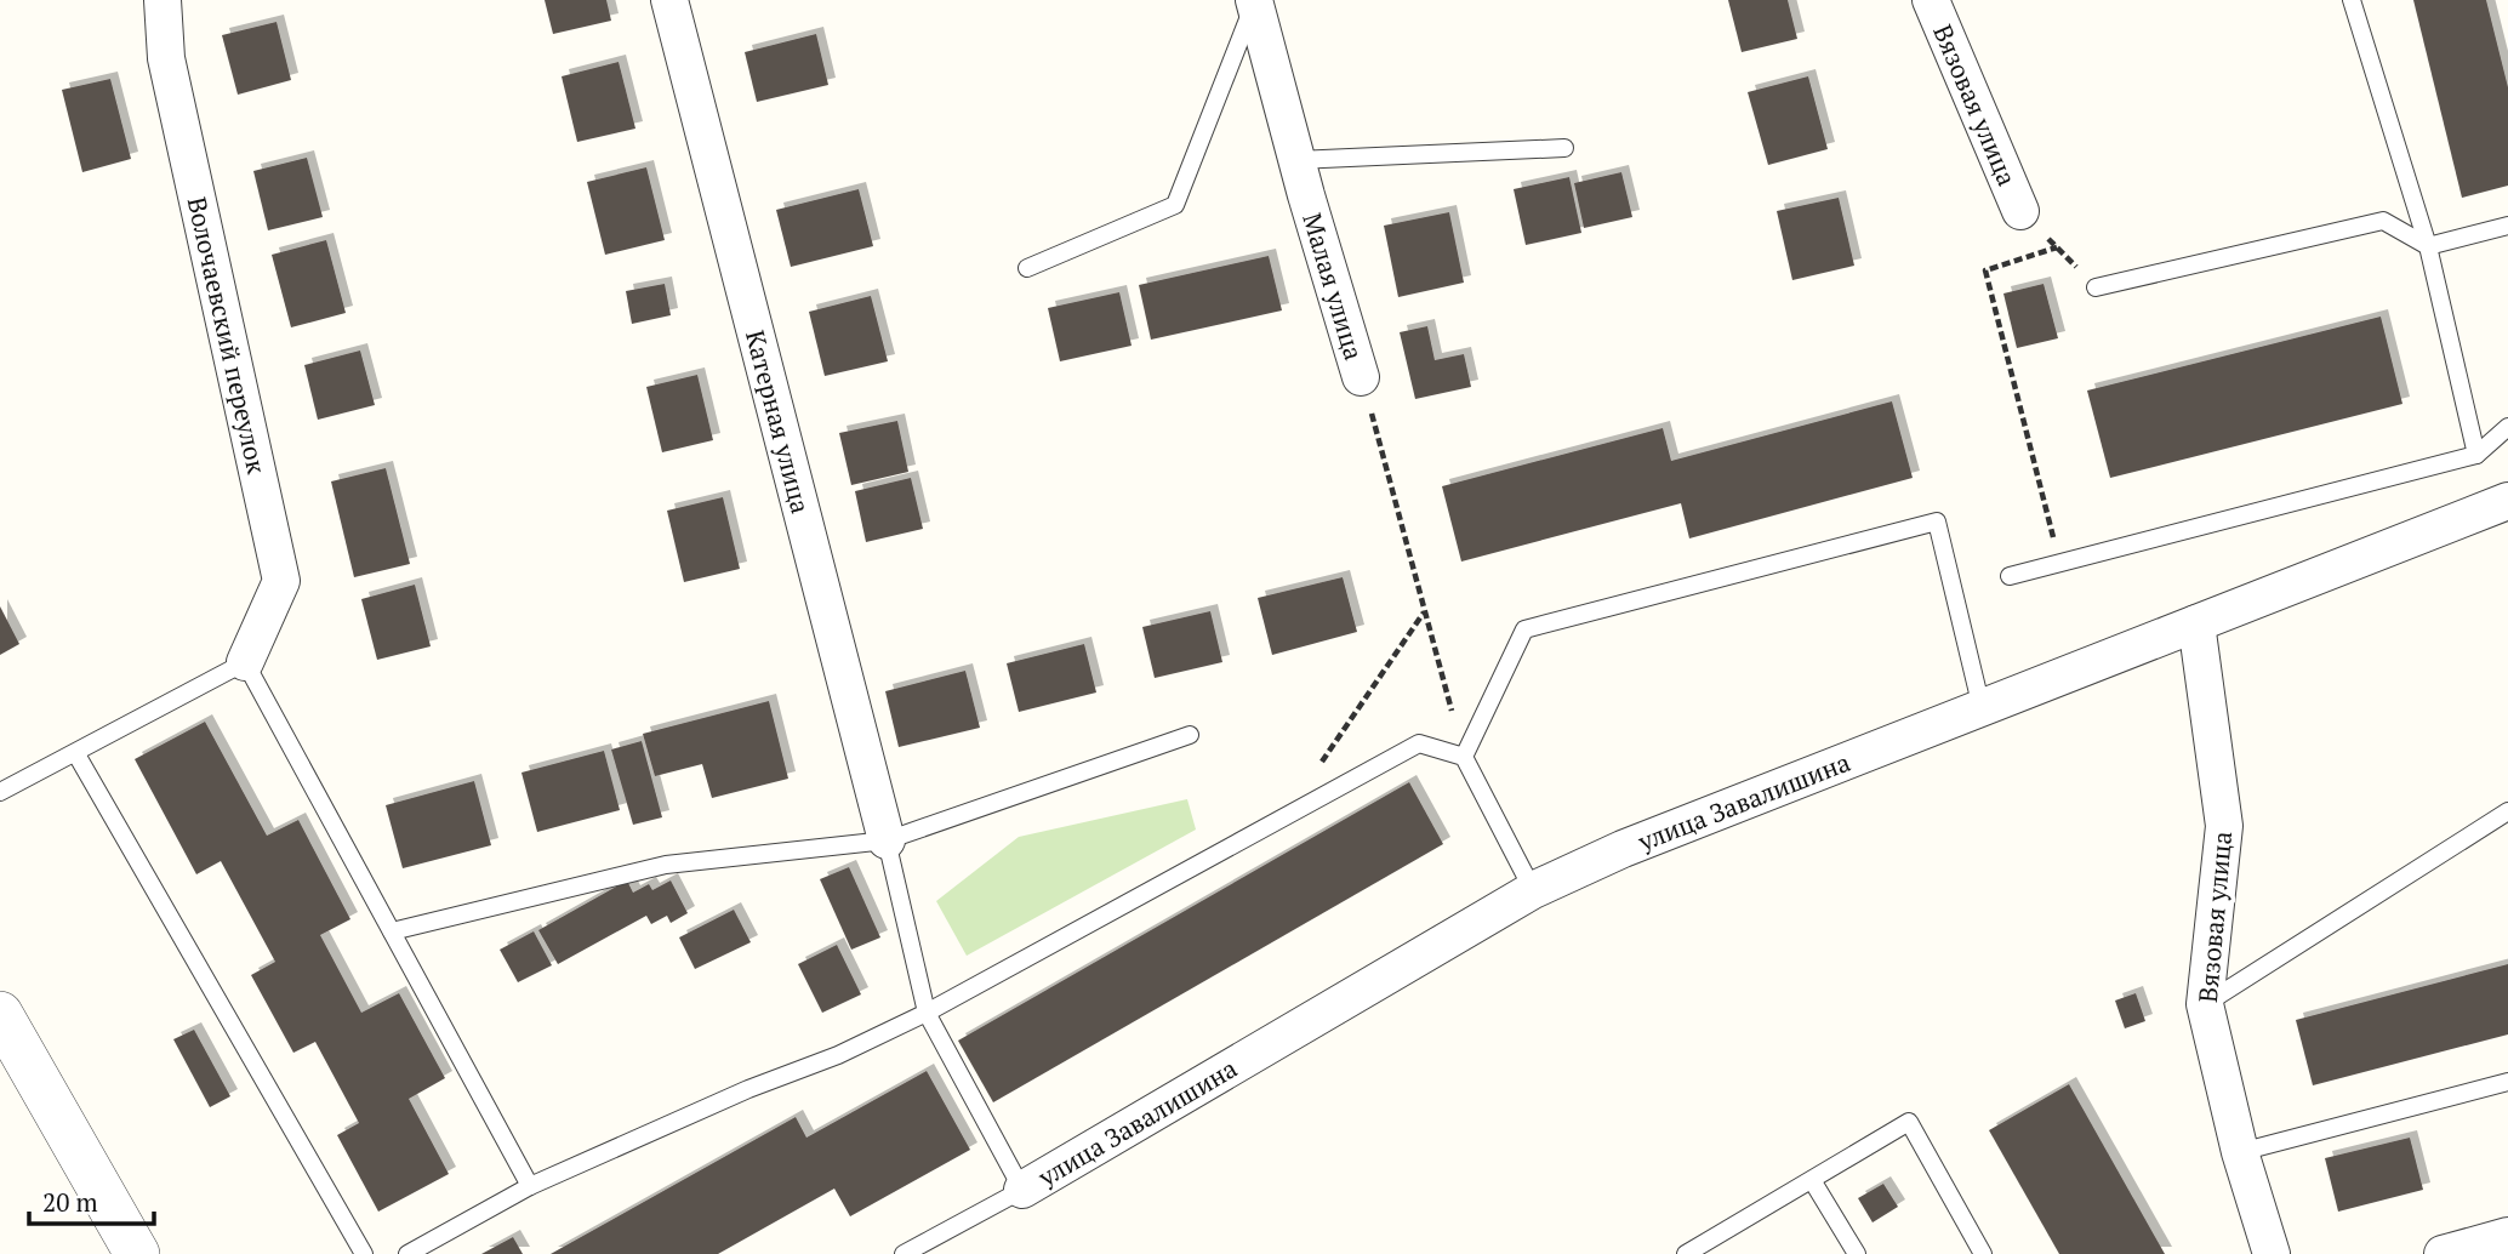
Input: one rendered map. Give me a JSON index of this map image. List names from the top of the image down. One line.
{"streets":{"street":["Вязовая улица","Малая улица","Волочаевский переулок","Катерная улица","улица Завалишина"]},"crossings":[["Вязовая улица","улица Завалишина"]],"scale_bar":"20 m"}
